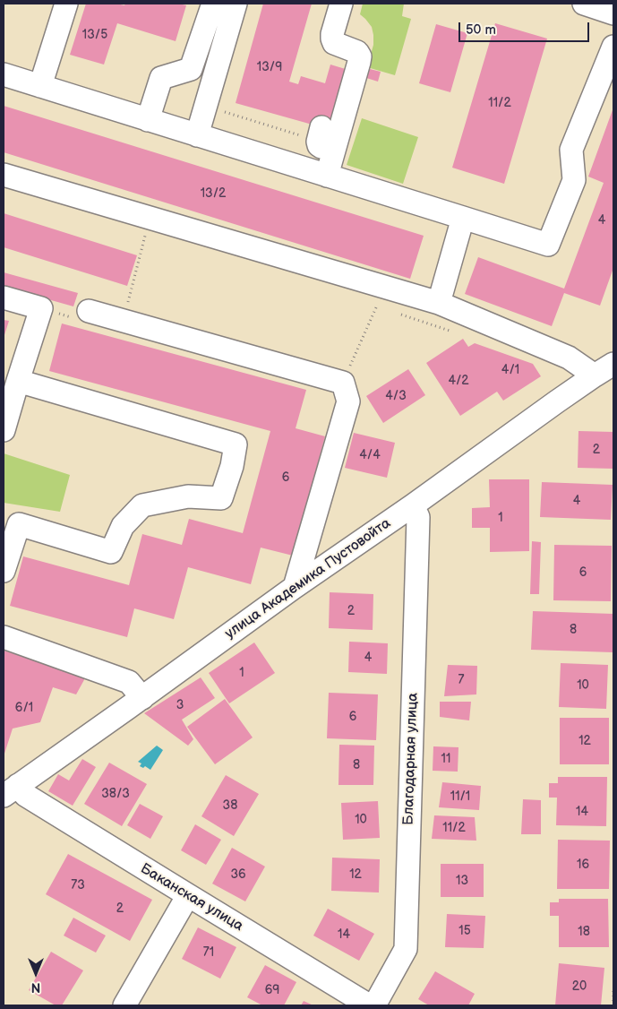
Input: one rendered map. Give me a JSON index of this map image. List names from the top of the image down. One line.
{"streets":{"street":["улица Академика Пустовойта","Благодарная улица","Баканская улица"]},"crossings":[["улица Академика Пустовойта","Благодарная улица"],["улица Академика Пустовойта","Баканская улица"]],"house_numbers":["13/5","13/9","11/2","13/2","4","4/1","4/2","4/3","2","4/4","6","4","1","6","2","8","4","1","7","10","3","6/1","6","12","11","8","38/3","11/1","38","14","10","11/2","16","36","12","13","73","2","15","18","14","71","20","69"],"scale_bar":"50 m","north":"bottom"}
